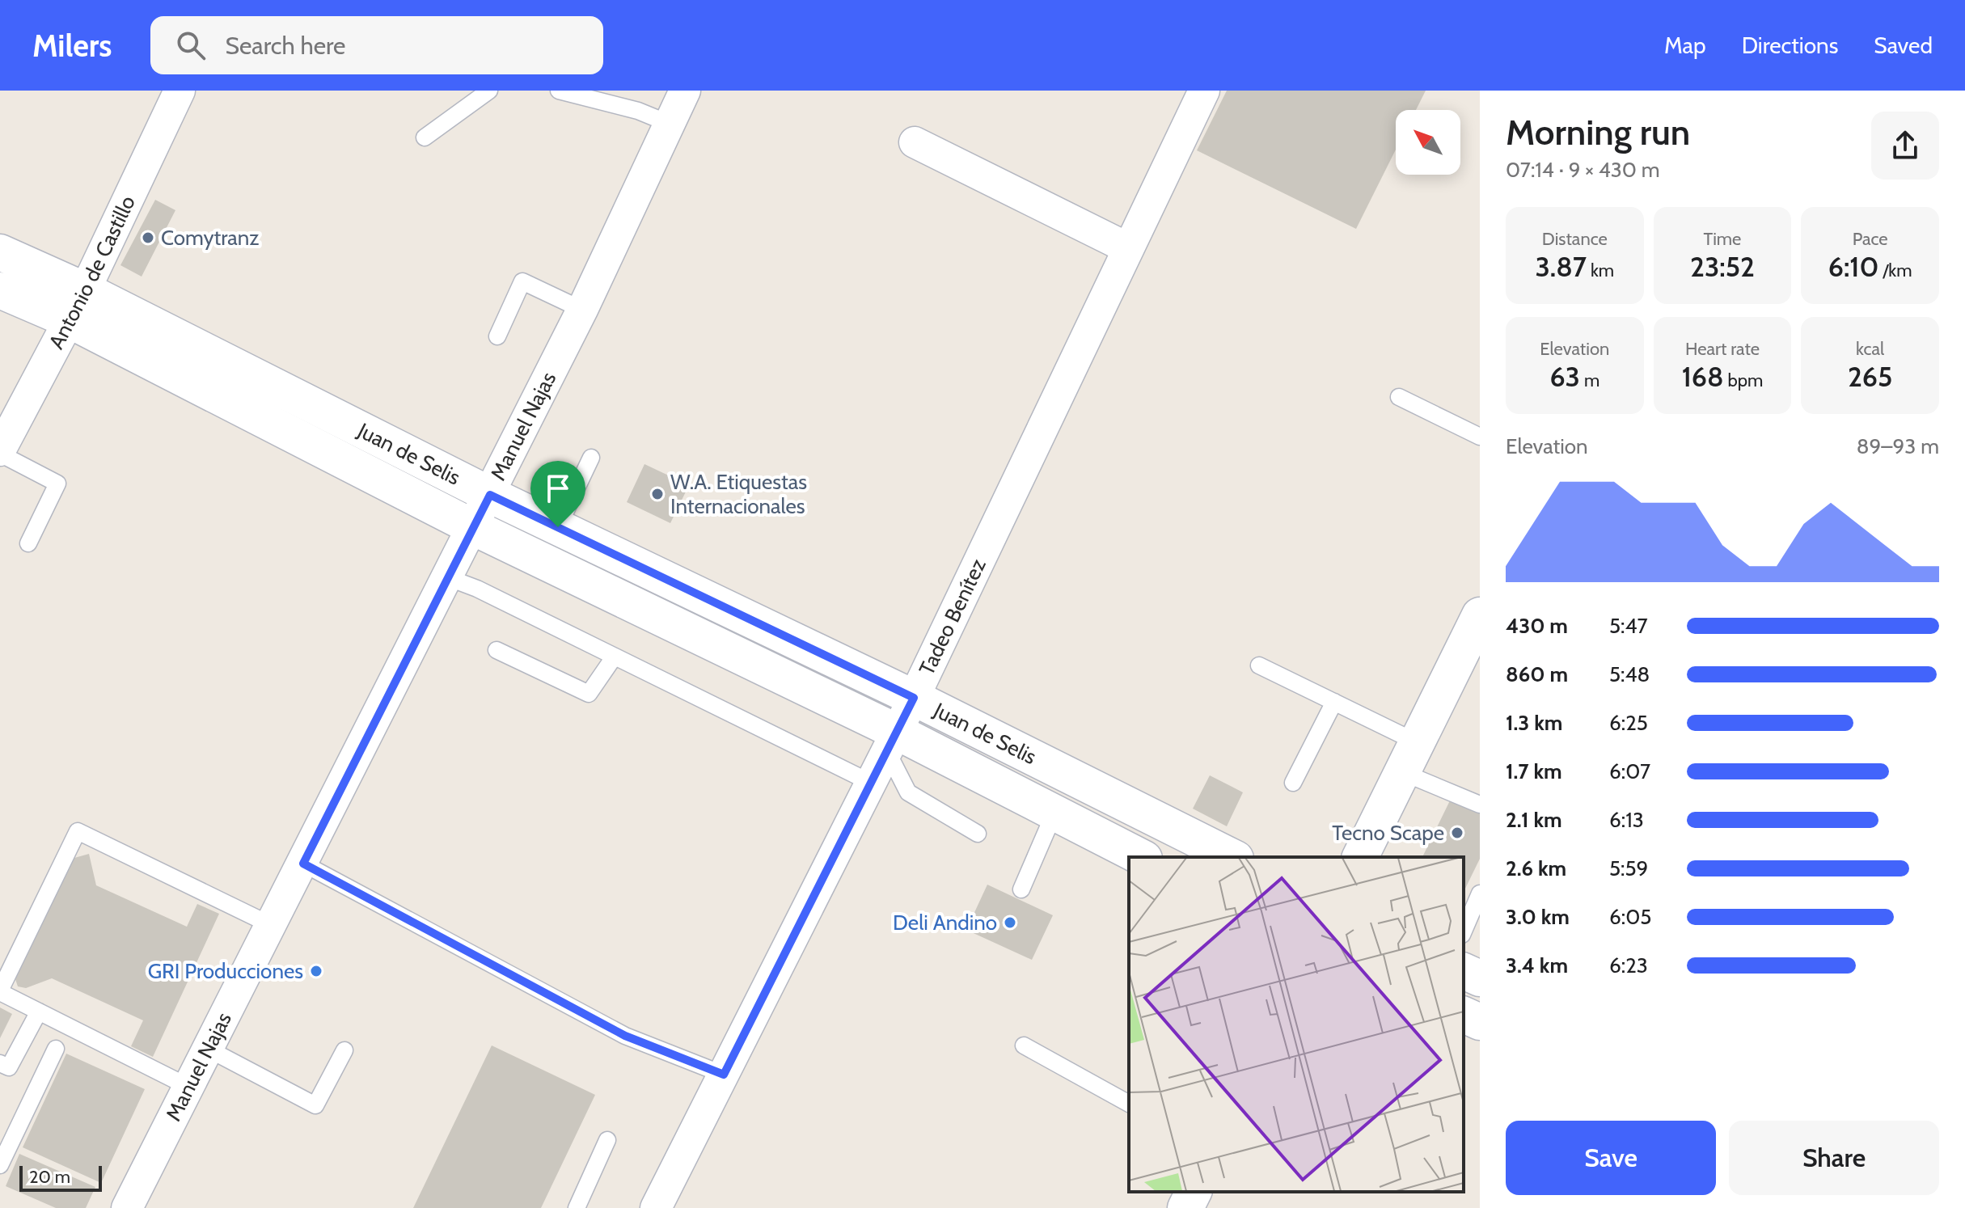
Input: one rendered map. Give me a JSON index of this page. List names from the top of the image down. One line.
{"streets":{"main road":["Juan de Selis"],"street":["Antonio de Castillo","Manuel Najas","Tadeo Benítez"]},"crossings":[["Antonio de Castillo","Juan de Selis"],["Manuel Najas","Juan de Selis"],["Juan de Selis","Tadeo Benítez"]],"places":["Comytranz","W.A. Etiquestas Internacionales","Tecno Scape","Deli Andino","GRI Producciones"],"scale_bar":"20 m","north":"top left","page":{"header":"Milers","search":"Search here","nav":["Map","Directions","Saved"],"heading":["Morning run","07:14 · 9 × 430 m"],"stats":[["Distance","3.87 km"],["Time","23:52"],["Pace","6:10 /km"],["Elevation","63 m"],["Heart rate","168 bpm"],["kcal","265"]],"chart":["Elevation","89–93 m"],"list":[{"name":"430 m","note":"5:47"},{"name":"860 m","note":"5:48"},{"name":"1.3 km","note":"6:25"},{"name":"1.7 km","note":"6:07"},{"name":"2.1 km","note":"6:13"},{"name":"2.6 km","note":"5:59"},{"name":"3.0 km","note":"6:05"},{"name":"3.4 km","note":"6:23"}],"buttons":["Save","Share"],"scale":"20 m"}}
